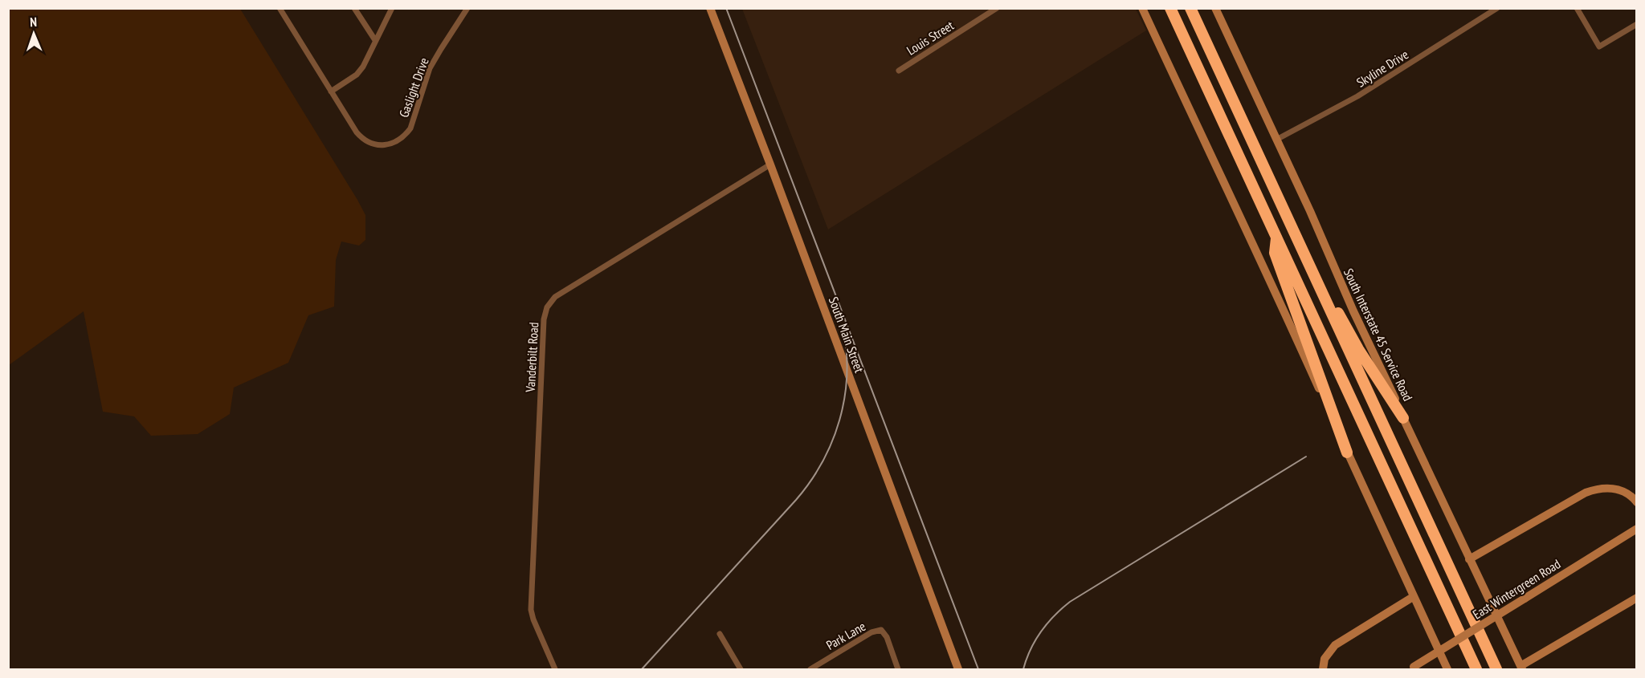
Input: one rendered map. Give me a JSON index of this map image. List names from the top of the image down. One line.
{"streets":{"main road":["South Main Street","South Interstate 45 Service Road","East Wintergreen Road"],"street":["Louis Street","Skyline Drive","Gaslight Drive","Vanderbilt Road","Park Lane"]},"crossings":[["Skyline Drive","South Interstate 45 Service Road"],["South Main Street","Vanderbilt Road"]],"north":"top"}
